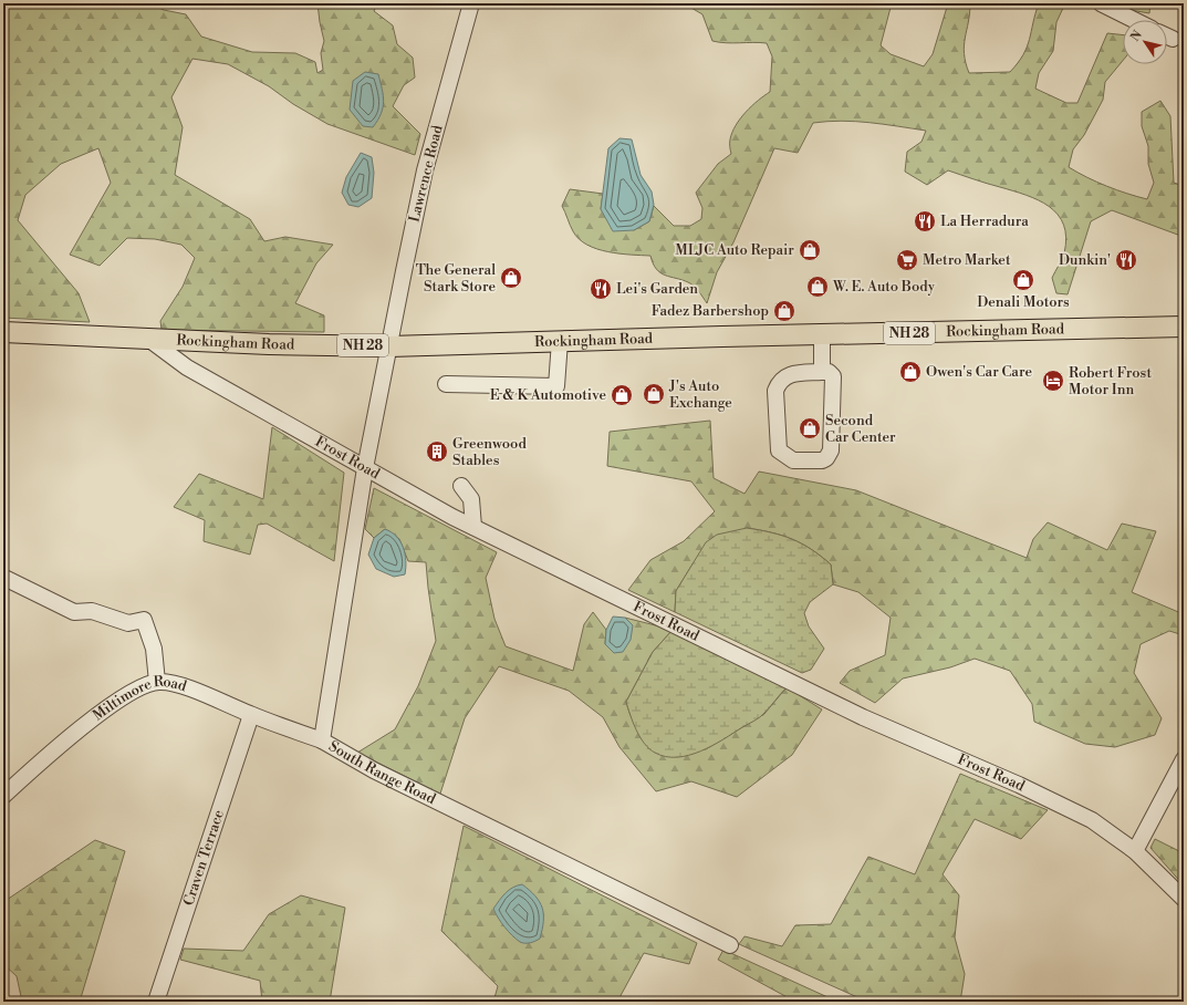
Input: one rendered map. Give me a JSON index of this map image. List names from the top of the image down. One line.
{"streets":{"main road":["Rockingham Road","NH 28"],"street":["Lawrence Road","Frost Road","Miltimore Road","South Range Road","Craven Terrace"]},"crossings":[["Lawrence Road","Rockingham Road"],["Lawrence Road","South Range Road"],["Rockingham Road","Frost Road"],["Rockingham Road","South Range Road"],["Frost Road","South Range Road"],["Miltimore Road","South Range Road"],["Miltimore Road","Craven Terrace"]],"places":{"restaurant":["La Herradura","Dunkin'","Lei's Garden"],"shop":["MLJC Auto Repair","The General Stark Store","Denali Motors","W. E. Auto Body","Fadez Barbershop","Owen's Car Care","J's Auto Exchange","E & K Automotive","Second Car Center"],"supermarket":["Metro Market"],"hotel":["Robert Frost Motor Inn"],"building":["Greenwood Stables"]},"north":"top left"}
